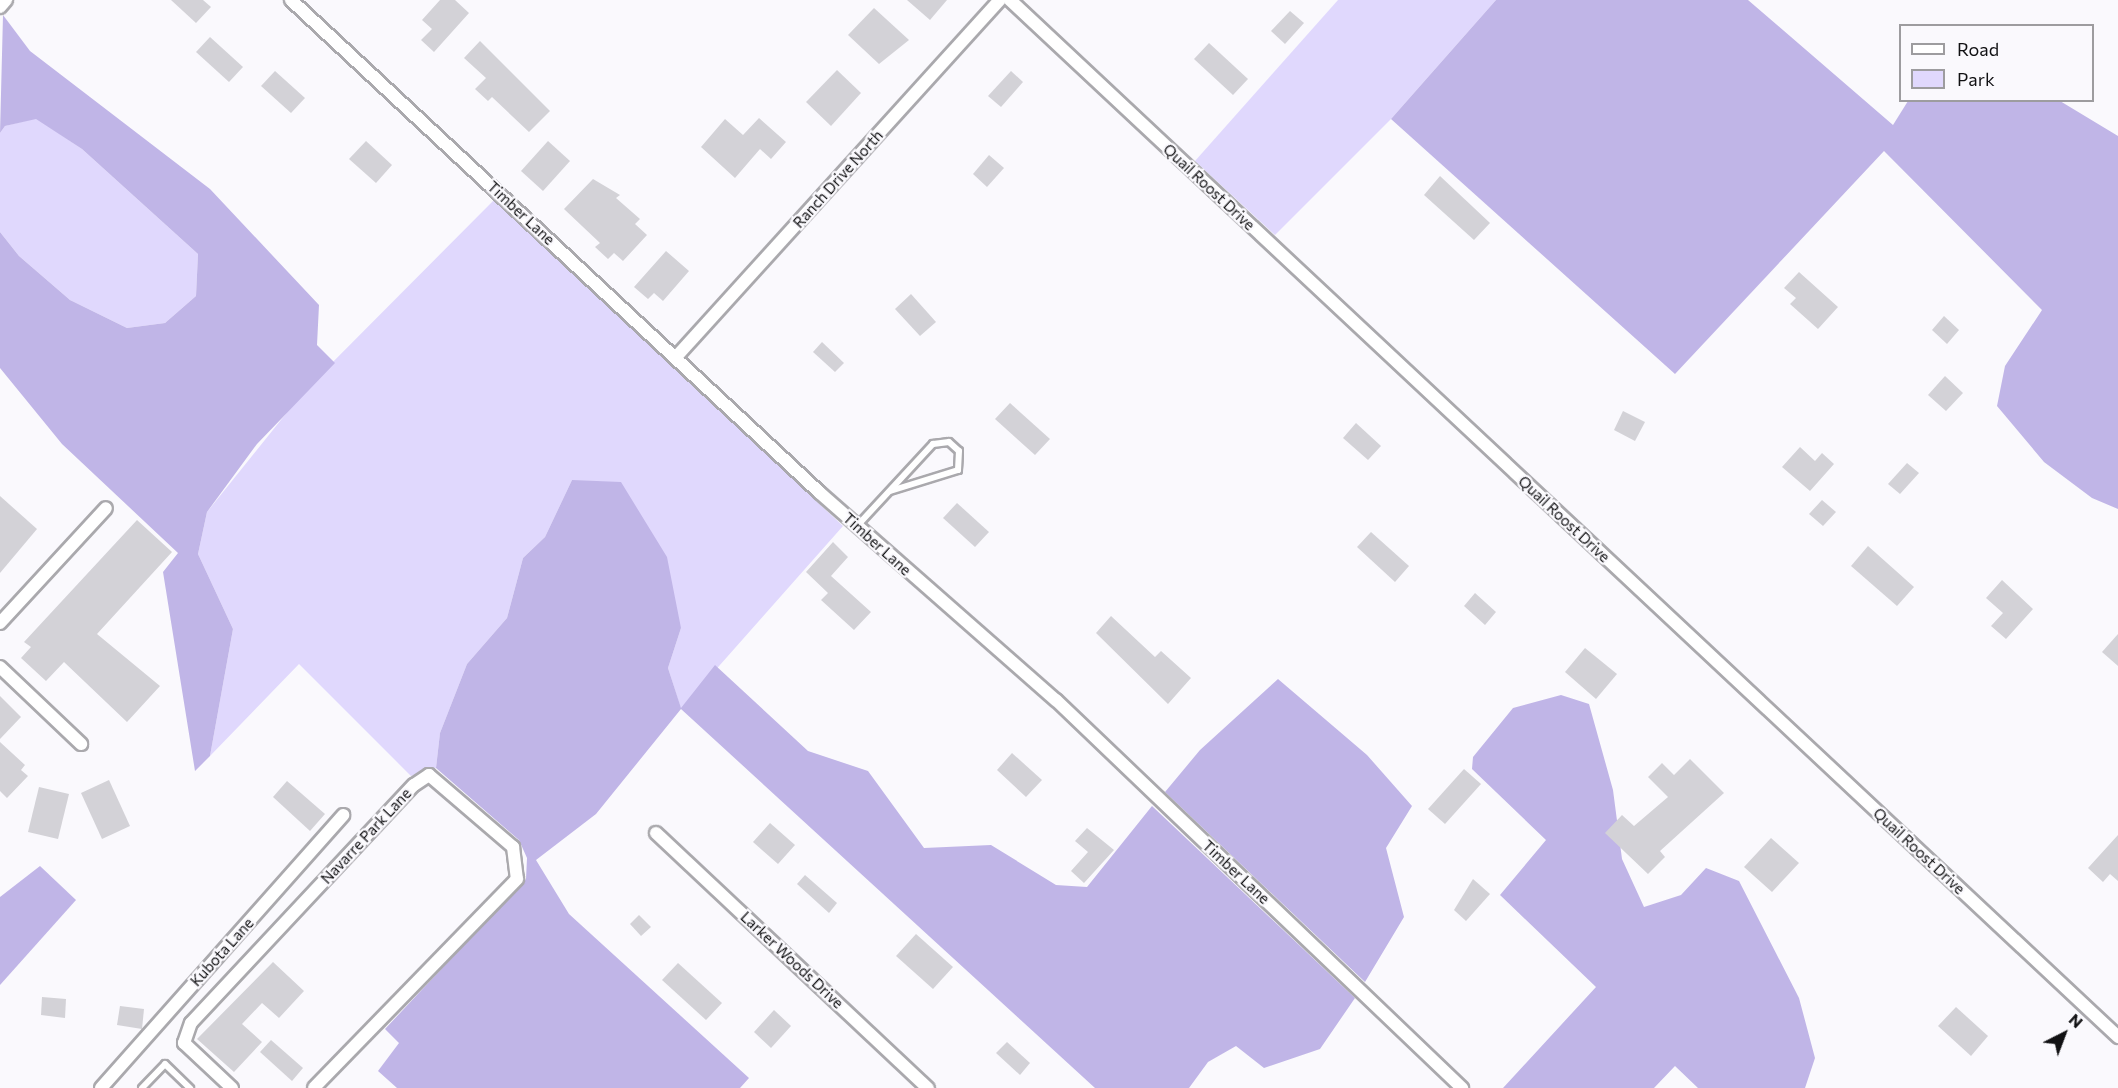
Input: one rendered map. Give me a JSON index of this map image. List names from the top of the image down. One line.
{"streets":{"street":["Ranch Drive North","Quail Roost Drive","Timber Lane","Navarre Park Lane","Kubota Lane","Larker Woods Drive"]},"crossings":[["Ranch Drive North","Timber Lane"]],"legend":["Road","Park"],"north":"top right"}
